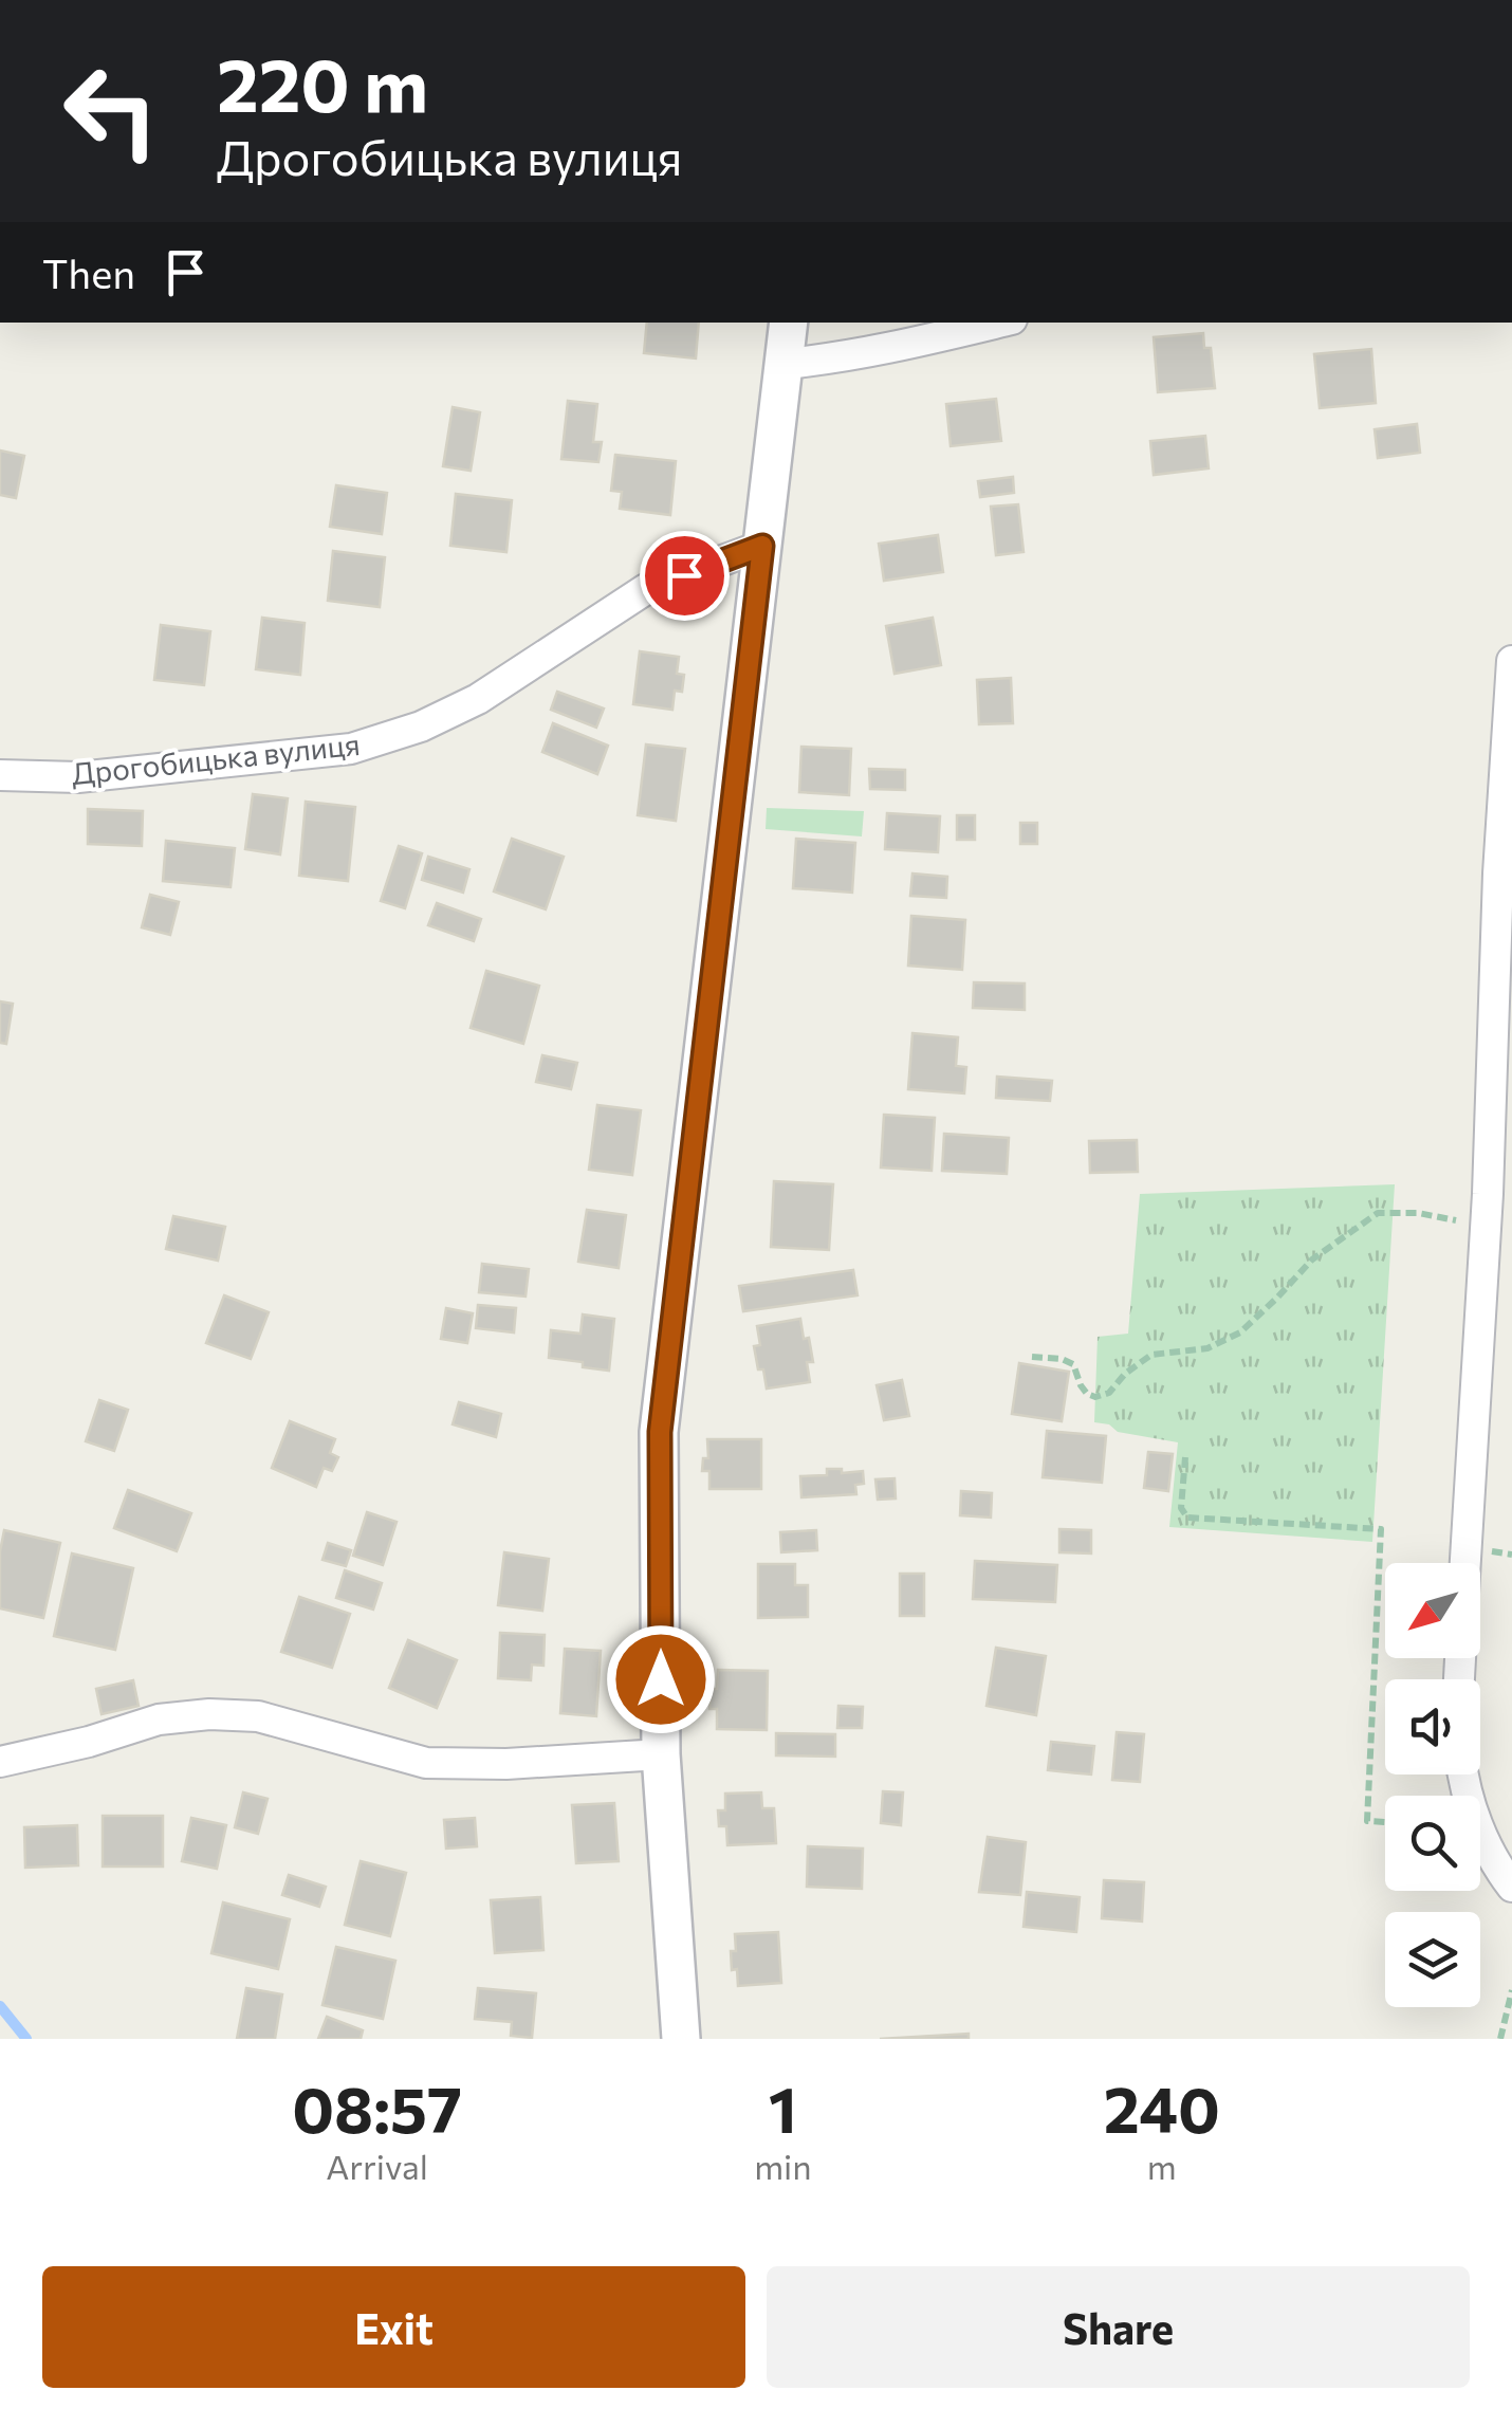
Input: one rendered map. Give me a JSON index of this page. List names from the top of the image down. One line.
{"streets":{"street":["Дрогобицька вулиця"]},"north":"bottom left","page":{"turn":["220 m","Дрогобицька вулиця"],"then":"Then","eta":["08:57","Arrival","1","min","240","m"],"buttons":["Exit","Share"]}}
